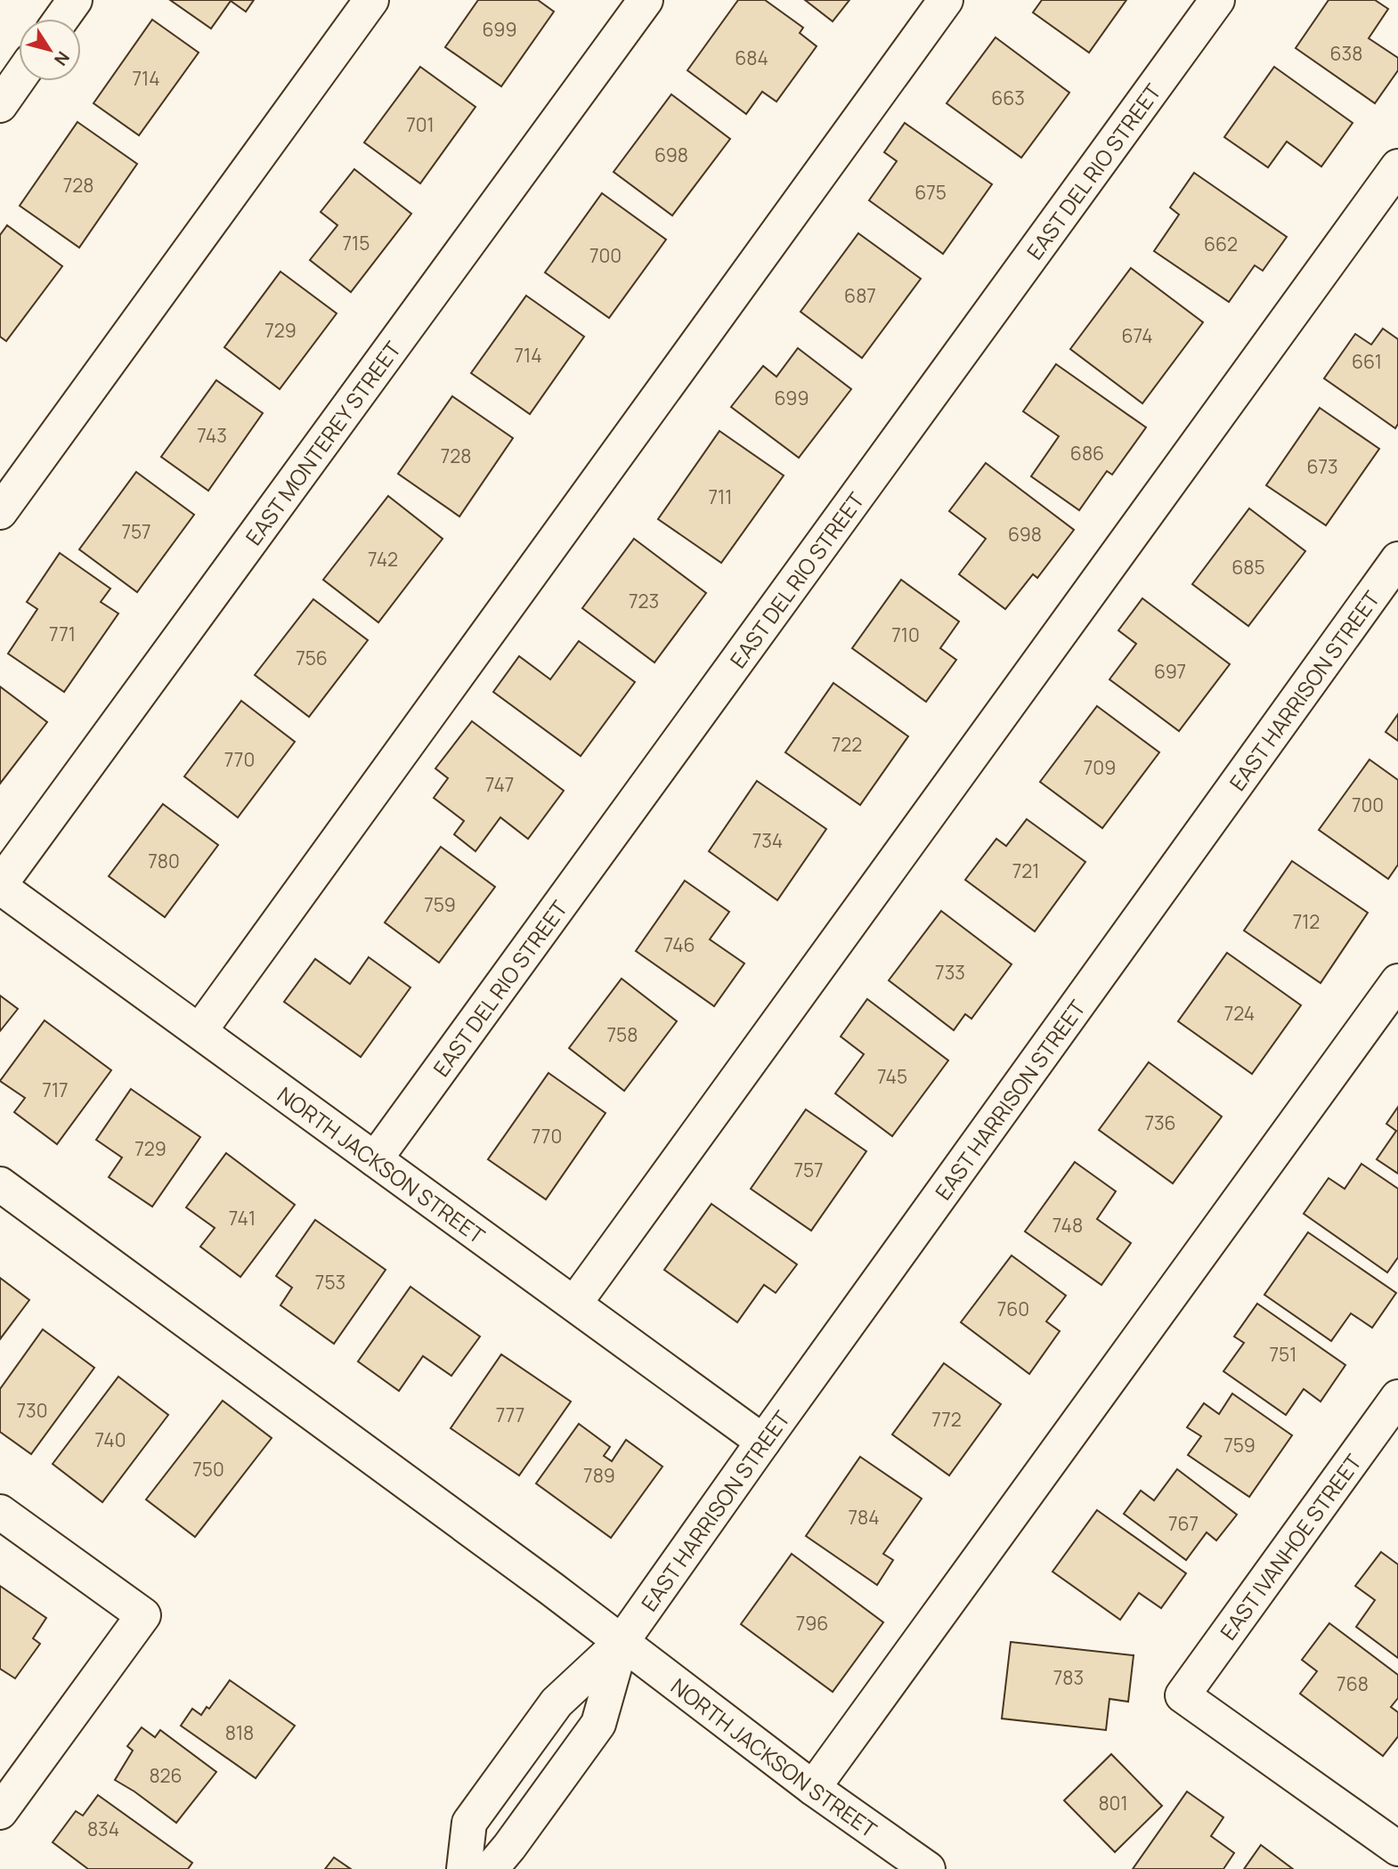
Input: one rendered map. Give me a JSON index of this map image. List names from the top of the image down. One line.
{"streets":{"street":["EAST DEL RIO STREET","EAST MONTEREY STREET","EAST HARRISON STREET","NORTH JACKSON STREET","EAST IVANHOE STREET"]},"crossings":[["EAST DEL RIO STREET","NORTH JACKSON STREET"],["EAST MONTEREY STREET","NORTH JACKSON STREET"],["EAST HARRISON STREET","NORTH JACKSON STREET"]],"house_numbers":["699","638","684","714","663","701","698","728","675","715","662","700","687","729","674","714","661","699","743","686","728","673","711","757","698","742","685","723","771","710","756","697","722","770","709","747","700","734","780","721","759","712","746","733","724","758","745","717","736","770","729","757","741","748","753","760","751","730","777","772","740","759","750","789","784","767","796","783","768","818","826","801","834"],"north":"bottom right"}
